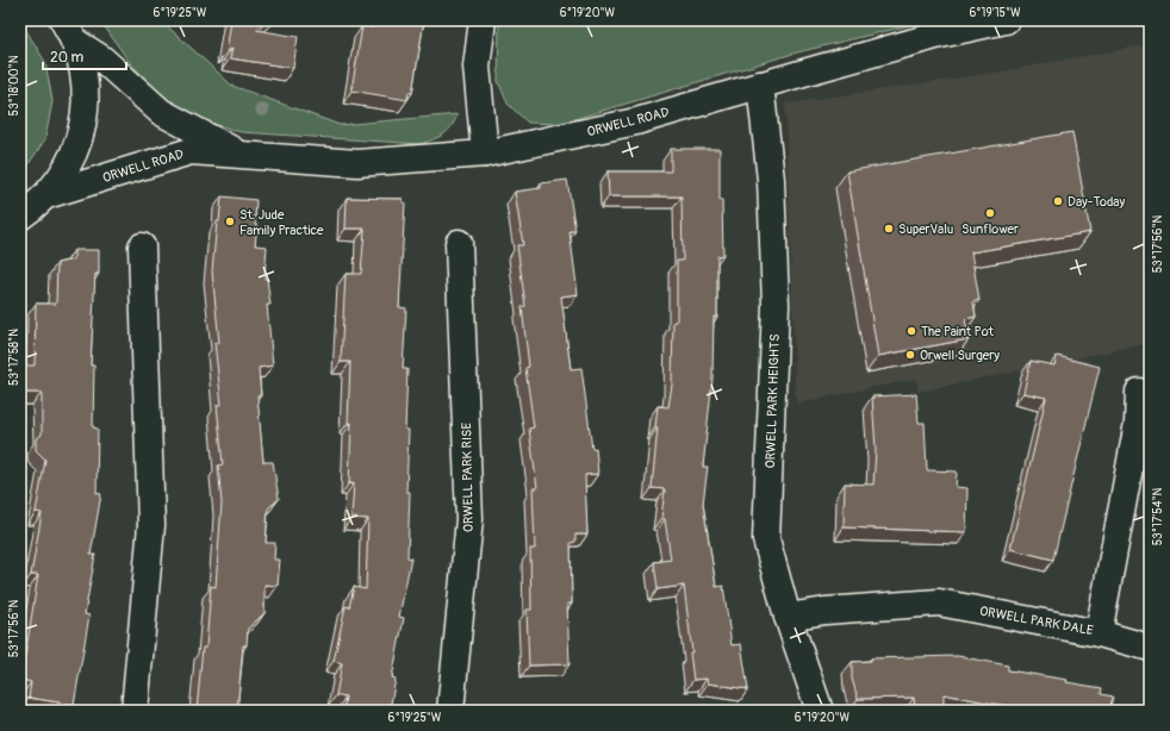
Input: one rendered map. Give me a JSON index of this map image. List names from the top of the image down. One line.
{"streets":{"street":["ORWELL ROAD","ORWELL PARK HEIGHTS","ORWELL PARK RISE","ORWELL PARK DALE"]},"crossings":[["ORWELL ROAD","ORWELL PARK HEIGHTS"],["ORWELL PARK HEIGHTS","ORWELL PARK DALE"]],"places":["Day-Today","Sunflower","St. Jude Family Practice","SuperValu","The Paint Pot","Orwell Surgery"],"scale_bar":"20 m","coordinates":["6°19'25\"W","6°19'20\"W","6°19'15\"W","53°18'00\"N","53°17'56\"N","53°17'58\"N","53°17'54\"N"]}
